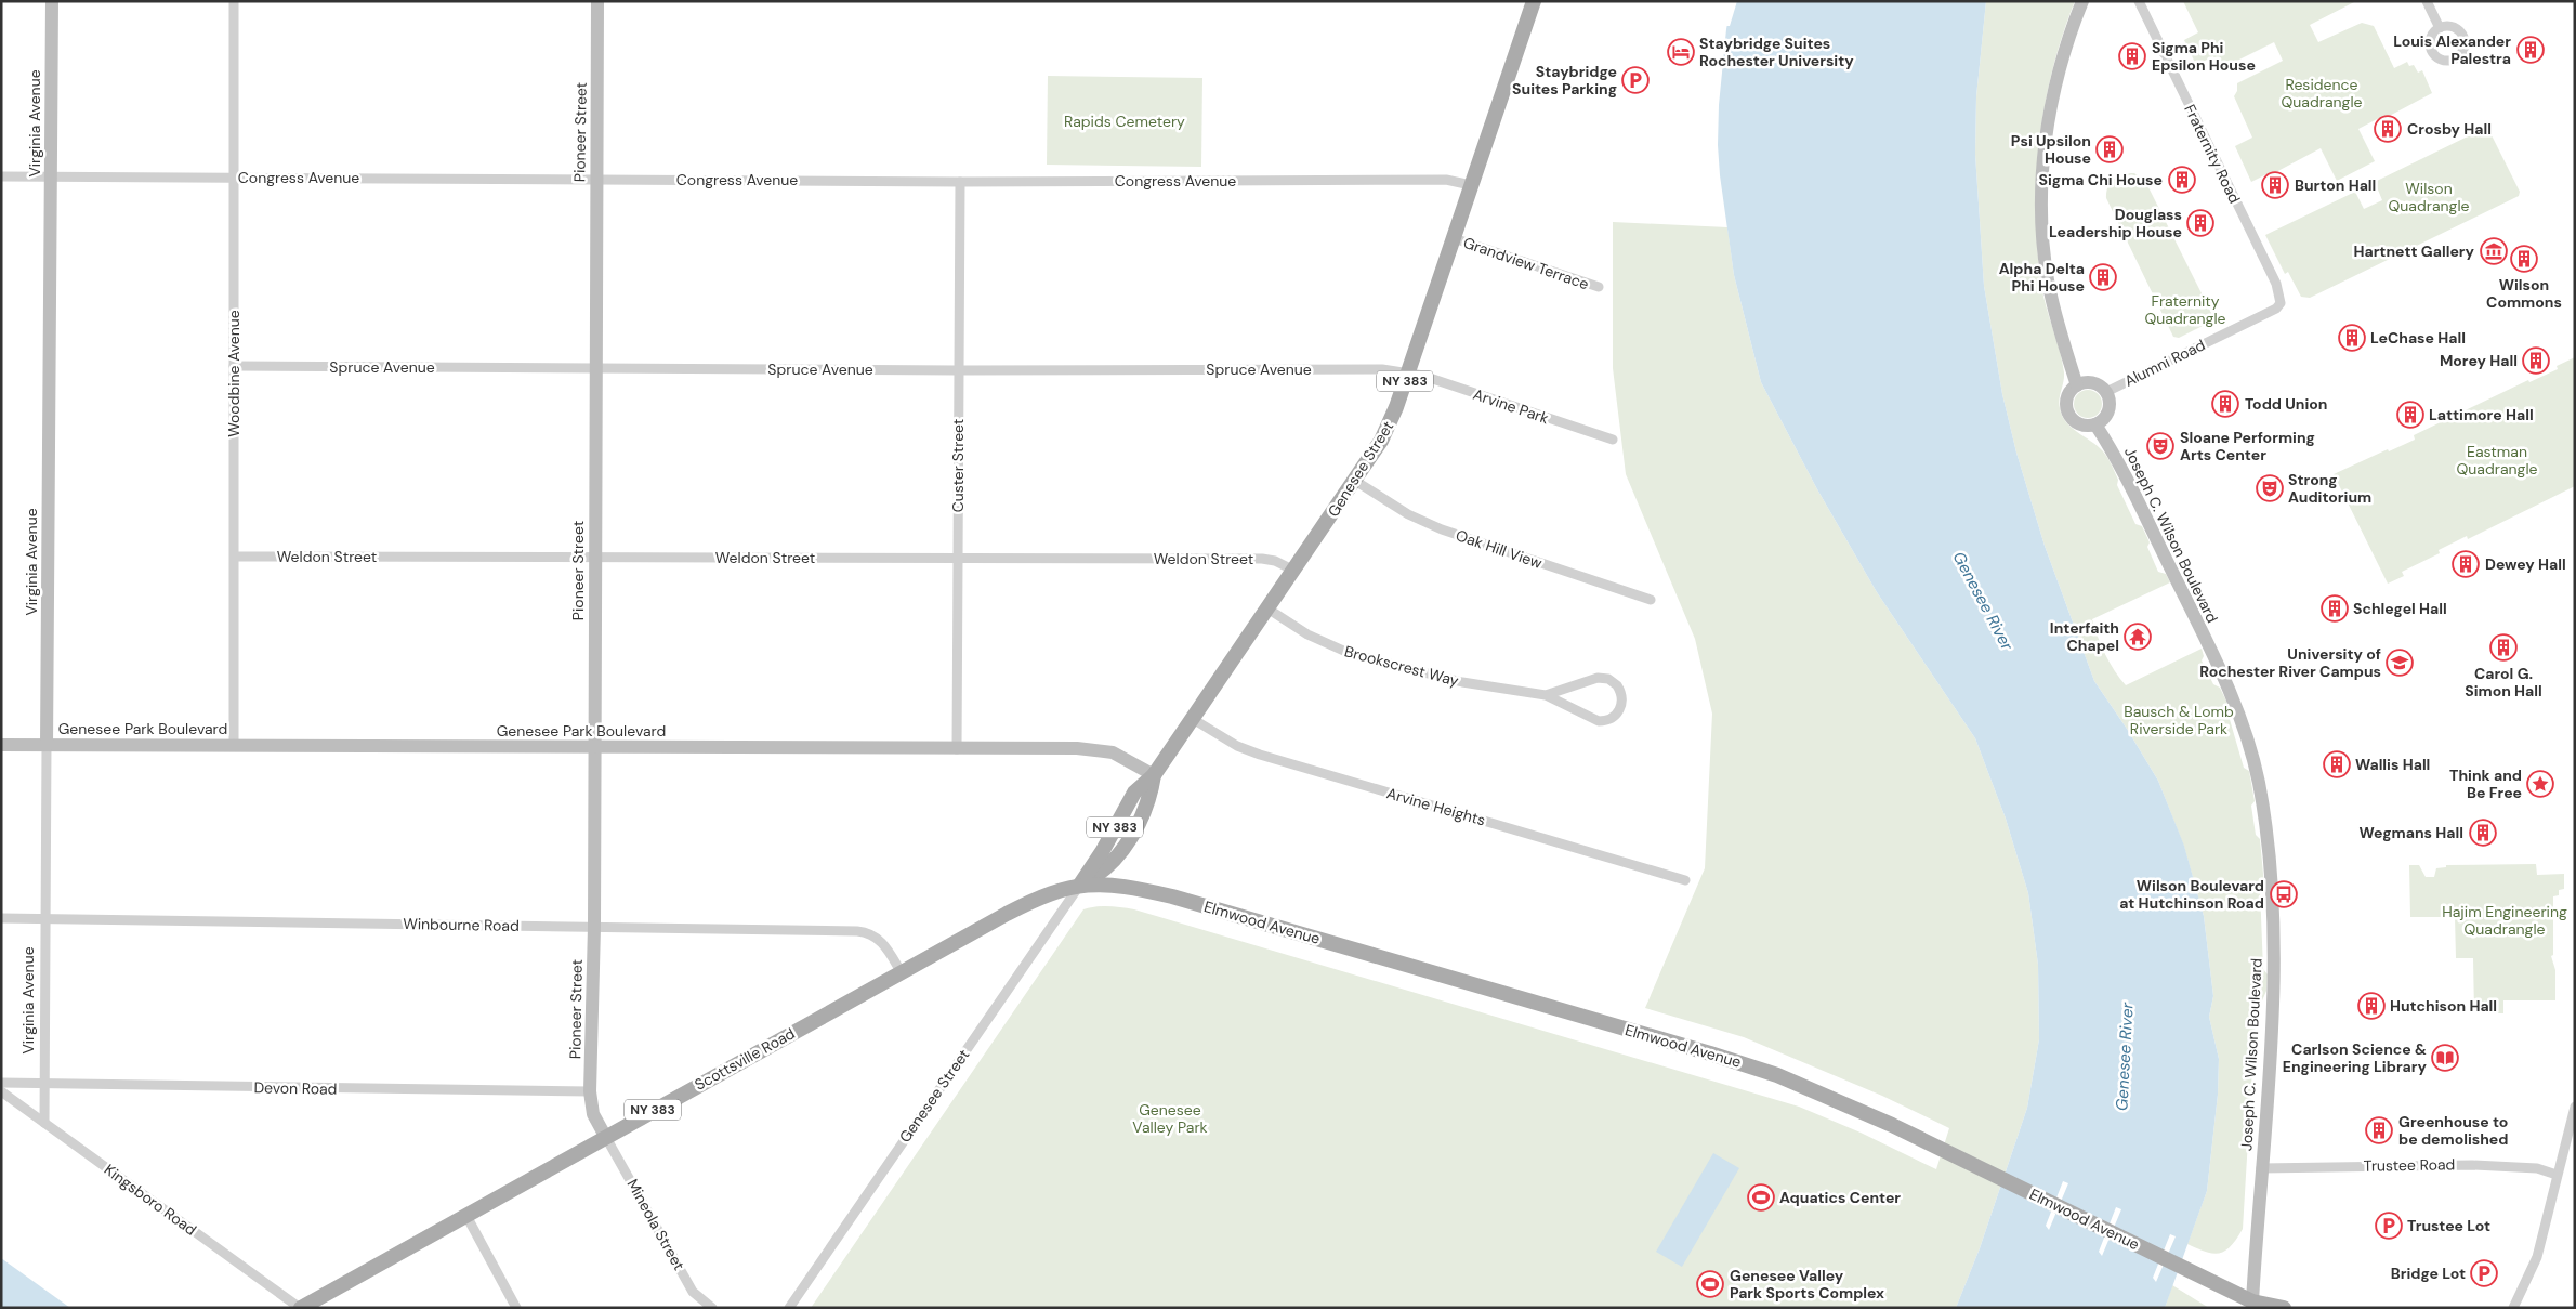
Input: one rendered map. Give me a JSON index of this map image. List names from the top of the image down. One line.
{"streets":{"main road":["NY 383","Genesee Street","Elmwood Avenue","Scottsville Road"],"street":["Virginia Avenue","Pioneer Street","Fraternity Road","Congress Avenue","Grandview Terrace","Alumni Road","Spruce Avenue","Woodbine Avenue","Arvine Park","Custer Street","Joseph C. Wilson Boulevard","Oak Hill View","Weldon Street","Brookscrest Way","Genesee Park Boulevard","Arvine Heights","Winbourne Road","Devon Road","Trustee Road","Kingsboro Road","Mineola Street"]},"crossings":[["Virginia Avenue","Congress Avenue"],["Virginia Avenue","Genesee Park Boulevard"],["Virginia Avenue","Winbourne Road"],["Virginia Avenue","Devon Road"],["Virginia Avenue","Kingsboro Road"],["Pioneer Street","Congress Avenue"],["Pioneer Street","Spruce Avenue"],["Pioneer Street","Weldon Street"],["Pioneer Street","Genesee Park Boulevard"],["Pioneer Street","Winbourne Road"],["Pioneer Street","Scottsville Road"],["Pioneer Street","Devon Road"],["Pioneer Street","Mineola Street"],["Fraternity Road","Alumni Road"],["Congress Avenue","Woodbine Avenue"],["Congress Avenue","Custer Street"],["Congress Avenue","Genesee Street"],["Grandview Terrace","Genesee Street"],["Alumni Road","Joseph C. Wilson Boulevard"],["Spruce Avenue","Woodbine Avenue"],["Spruce Avenue","Arvine Park"],["Spruce Avenue","Custer Street"],["Spruce Avenue","Genesee Street"],["Woodbine Avenue","Weldon Street"],["Woodbine Avenue","Genesee Park Boulevard"],["Arvine Park","Genesee Street"],["Custer Street","Weldon Street"],["Custer Street","Genesee Park Boulevard"],["Genesee Street","Oak Hill View"],["Genesee Street","Weldon Street"],["Genesee Street","Brookscrest Way"],["Genesee Street","Genesee Park Boulevard"],["Genesee Street","Arvine Heights"],["Genesee Street","Elmwood Avenue"],["Genesee Street","Scottsville Road"],["Joseph C. Wilson Boulevard","Elmwood Avenue"],["Joseph C. Wilson Boulevard","Trustee Road"],["Elmwood Avenue","Scottsville Road"],["Winbourne Road","Scottsville Road"],["Scottsville Road","Kingsboro Road"],["Scottsville Road","Mineola Street"]],"water":["Genesee River"],"parks":["Residence Quadrangle","Rapids Cemetery","Wilson Quadrangle","Fraternity Quadrangle","Eastman Quadrangle","Bausch & Lomb Riverside Park","Hajim Engineering Quadrangle","Genesee Valley Park"],"places":{"building":["Louis Alexander Palestra","Sigma Phi Epsilon House","Crosby Hall","Psi Upsilon House","Sigma Chi House","Burton Hall","Douglass Leadership House","Wilson Commons","Alpha Delta Phi House","LeChase Hall","Morey Hall","Todd Union","Lattimore Hall","Dewey Hall","Schlegel Hall","Carol G. Simon Hall","Wallis Hall","Wegmans Hall","Hutchison Hall","Greenhouse to be demolished"],"hotel":["Staybridge Suites Rochester University"],"parking":["Staybridge Suites Parking","Trustee Lot","Bridge Lot"],"museum":["Hartnett Gallery"],"theatre":["Sloane Performing Arts Center","Strong Auditorium"],"temple":["Interfaith Chapel"],"school or university":["University of Rochester River Campus"],"place":["Think and Be Free"],"bus stop":["Wilson Boulevard at Hutchinson Road"],"library":["Carlson Science & Engineering Library"],"sports":["Aquatics Center","Genesee Valley Park Sports Complex"]}}
